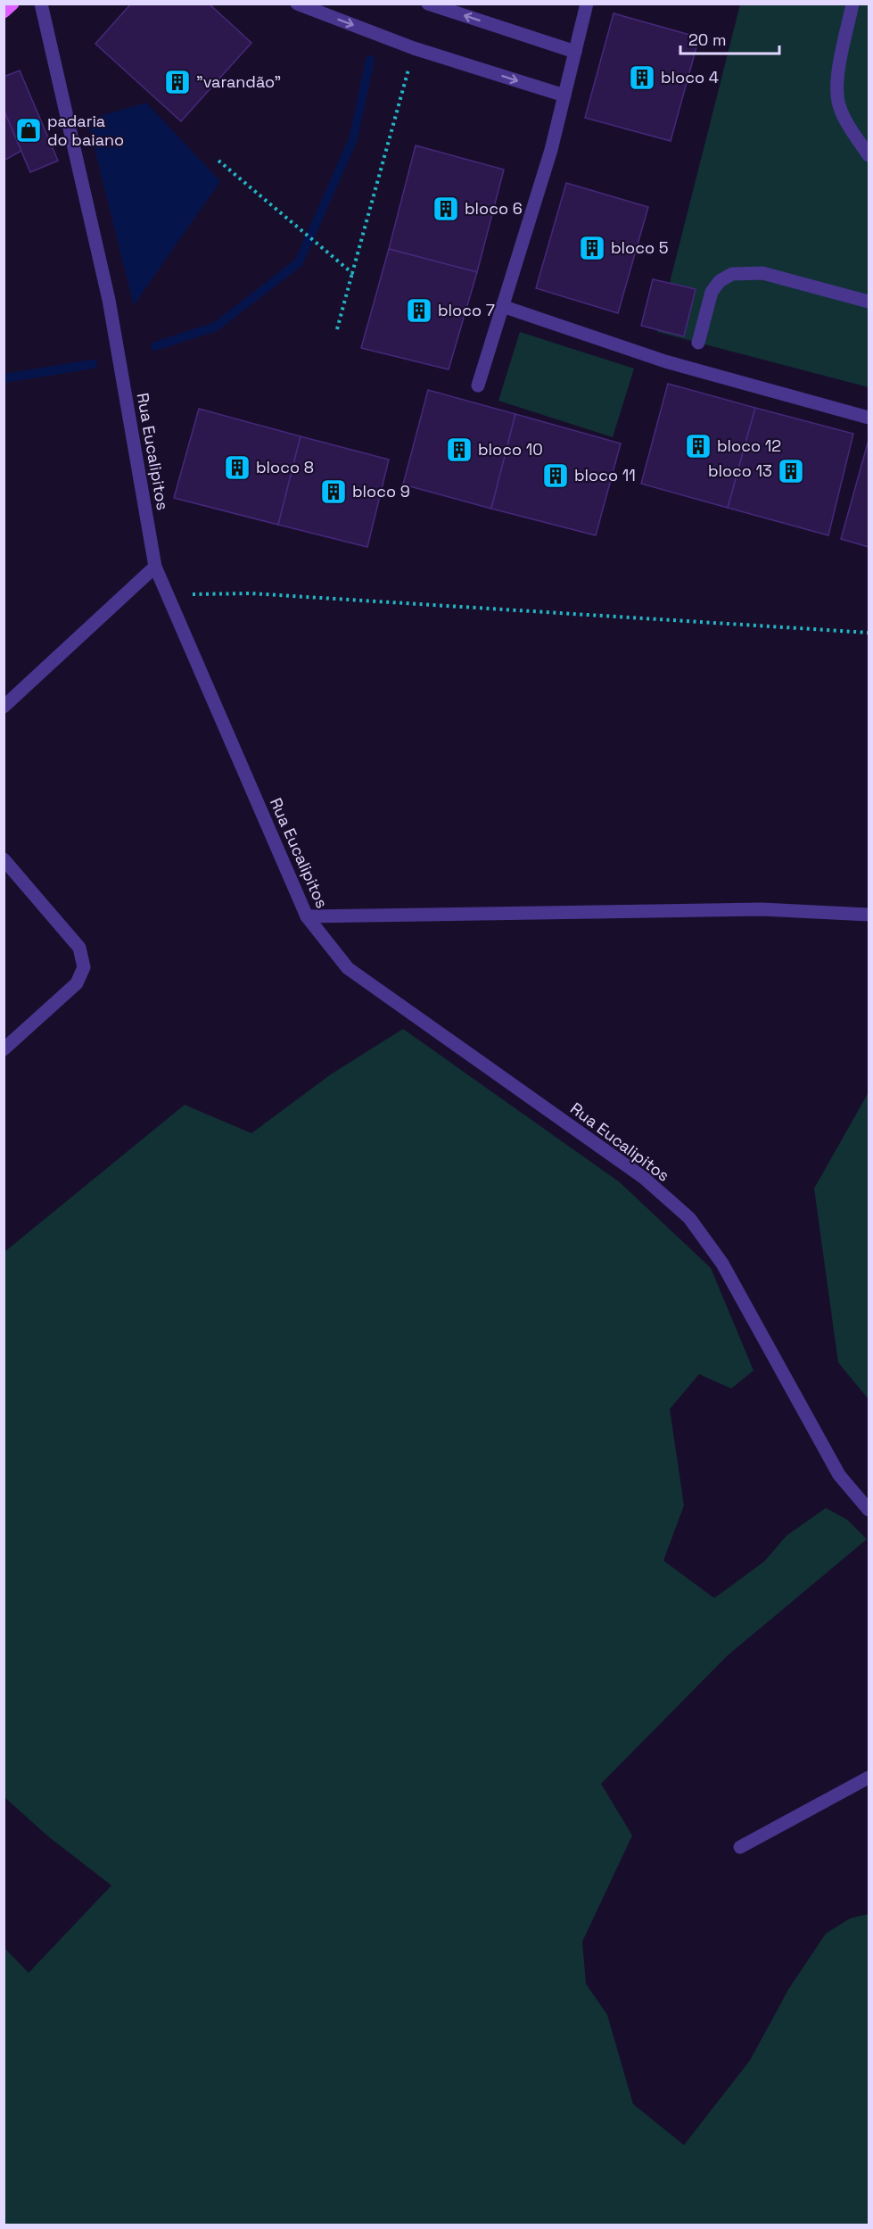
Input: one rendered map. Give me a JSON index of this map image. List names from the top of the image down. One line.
{"streets":{"street":["Rua Eucalipitos"]},"places":{"building":["bloco 4","\"varandão\"","bloco 6","bloco 5","bloco 7","bloco 12","bloco 10","bloco 8","bloco 13","bloco 11","bloco 9"],"shop":["padaria do baiano"]},"scale_bar":"20 m"}
